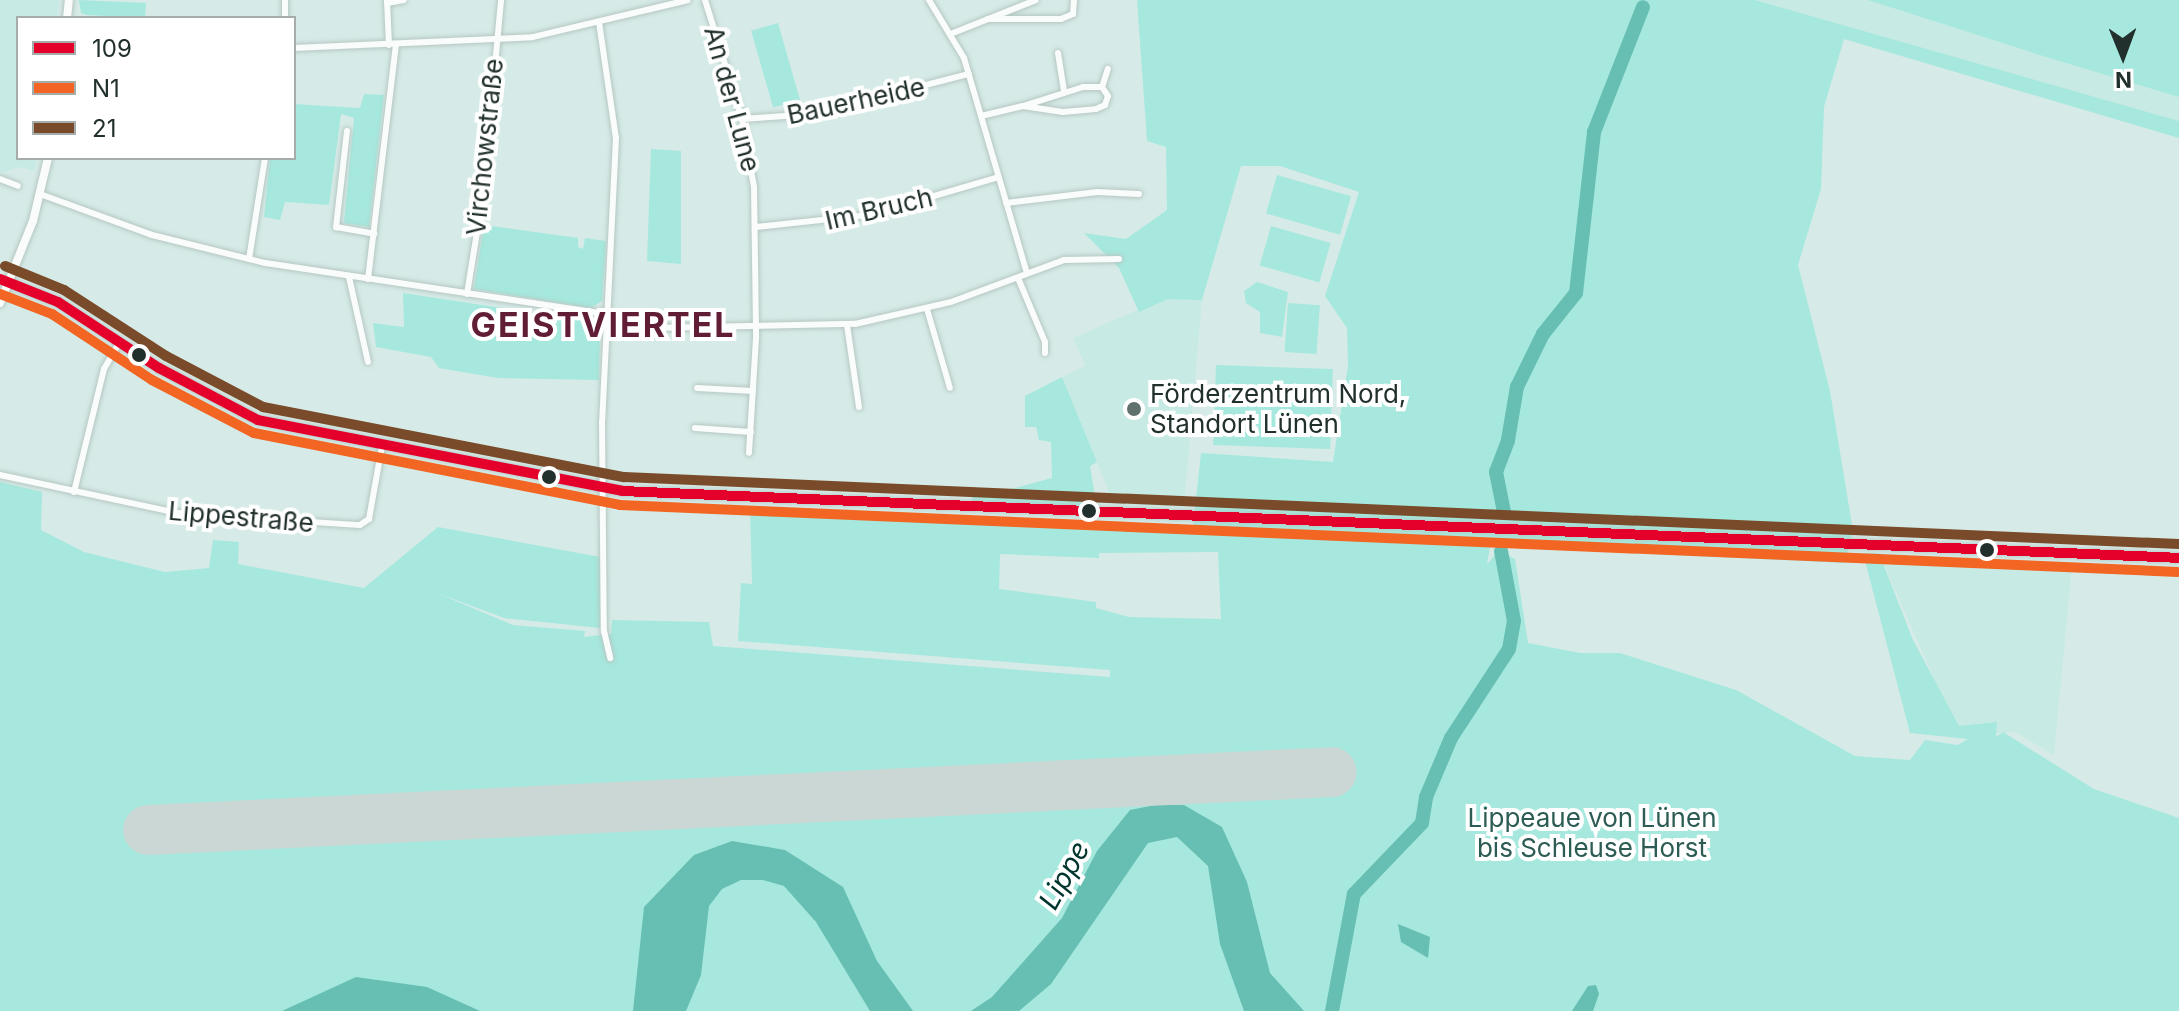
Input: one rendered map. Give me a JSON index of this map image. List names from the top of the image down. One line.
{"streets":{"street":["An der Lune","Bauerheide","Virchowstraße","Im Bruch","Lippestraße"]},"crossings":[["An der Lune","Bauerheide"],["An der Lune","Im Bruch"]],"districts":["GEISTVIERTEL"],"water":["Lippe"],"parks":["Lippeaue von Lünen bis Schleuse Horst"],"places":["Förderzentrum Nord, Standort Lünen"],"lines":["transit line 21","transit line 109","transit line N1"],"legend":["109","N1","21"],"north":"bottom"}
